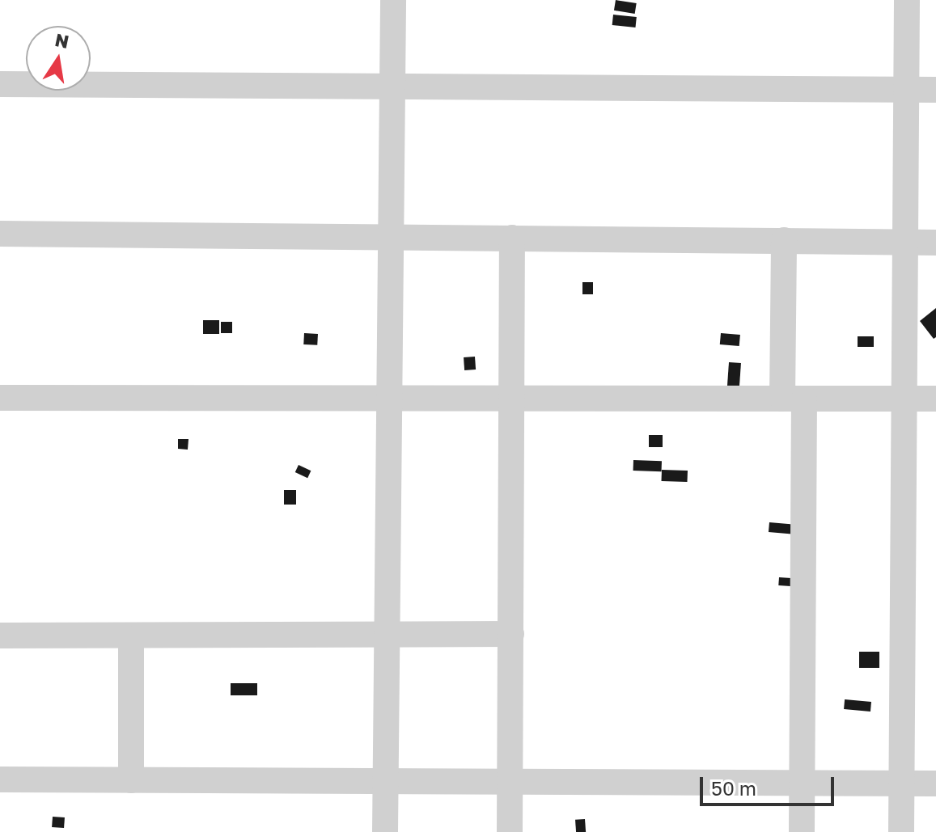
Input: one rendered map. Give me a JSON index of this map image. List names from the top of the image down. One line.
{"scale_bar":"50 m","north":"top"}
